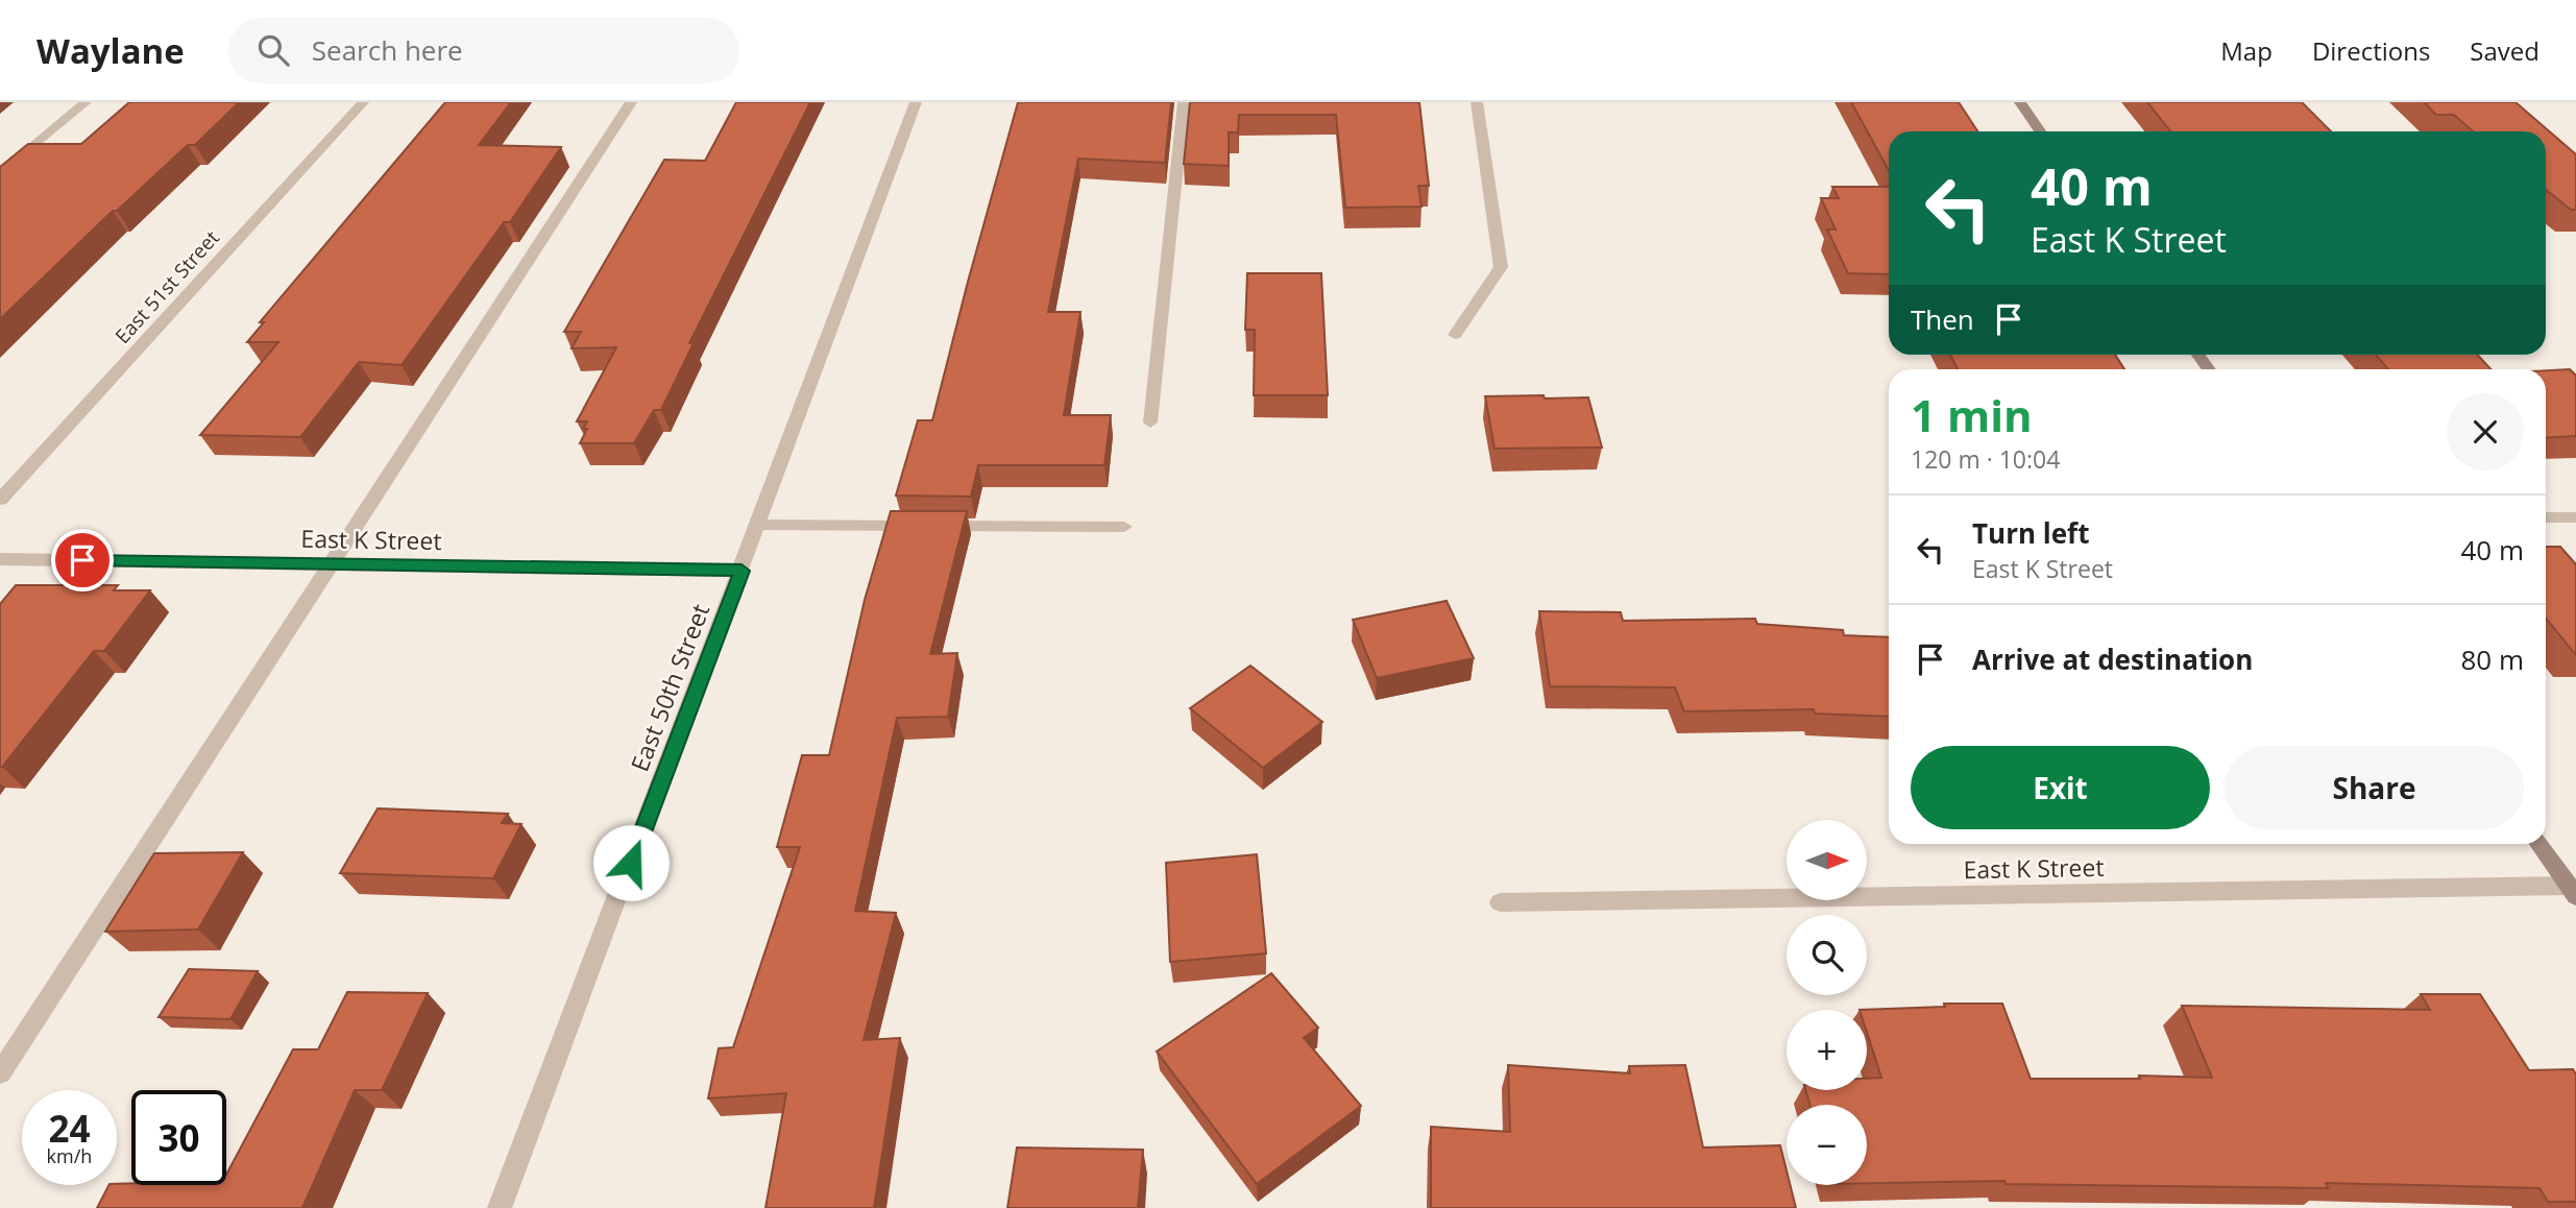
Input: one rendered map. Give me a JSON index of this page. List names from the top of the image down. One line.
{"streets":{"street":["East 51st Street","East K Street","East 50th Street"]},"crossings":[["East K Street","East 50th Street"]],"north":"right","page":{"header":"Waylane","search":"Search here","nav":["Map","Directions","Saved"],"turn":["40 m","East K Street"],"then":"Then","heading":["1 min","120 m · 10:04"],"list":[{"name":"Turn left","note":"East K Street","value":"40 m"},{"name":"Arrive at destination","value":"80 m"}],"buttons":["Exit","Share"],"map_buttons":["+","−"],"speed":"24 km/h","limit":"30"}}
